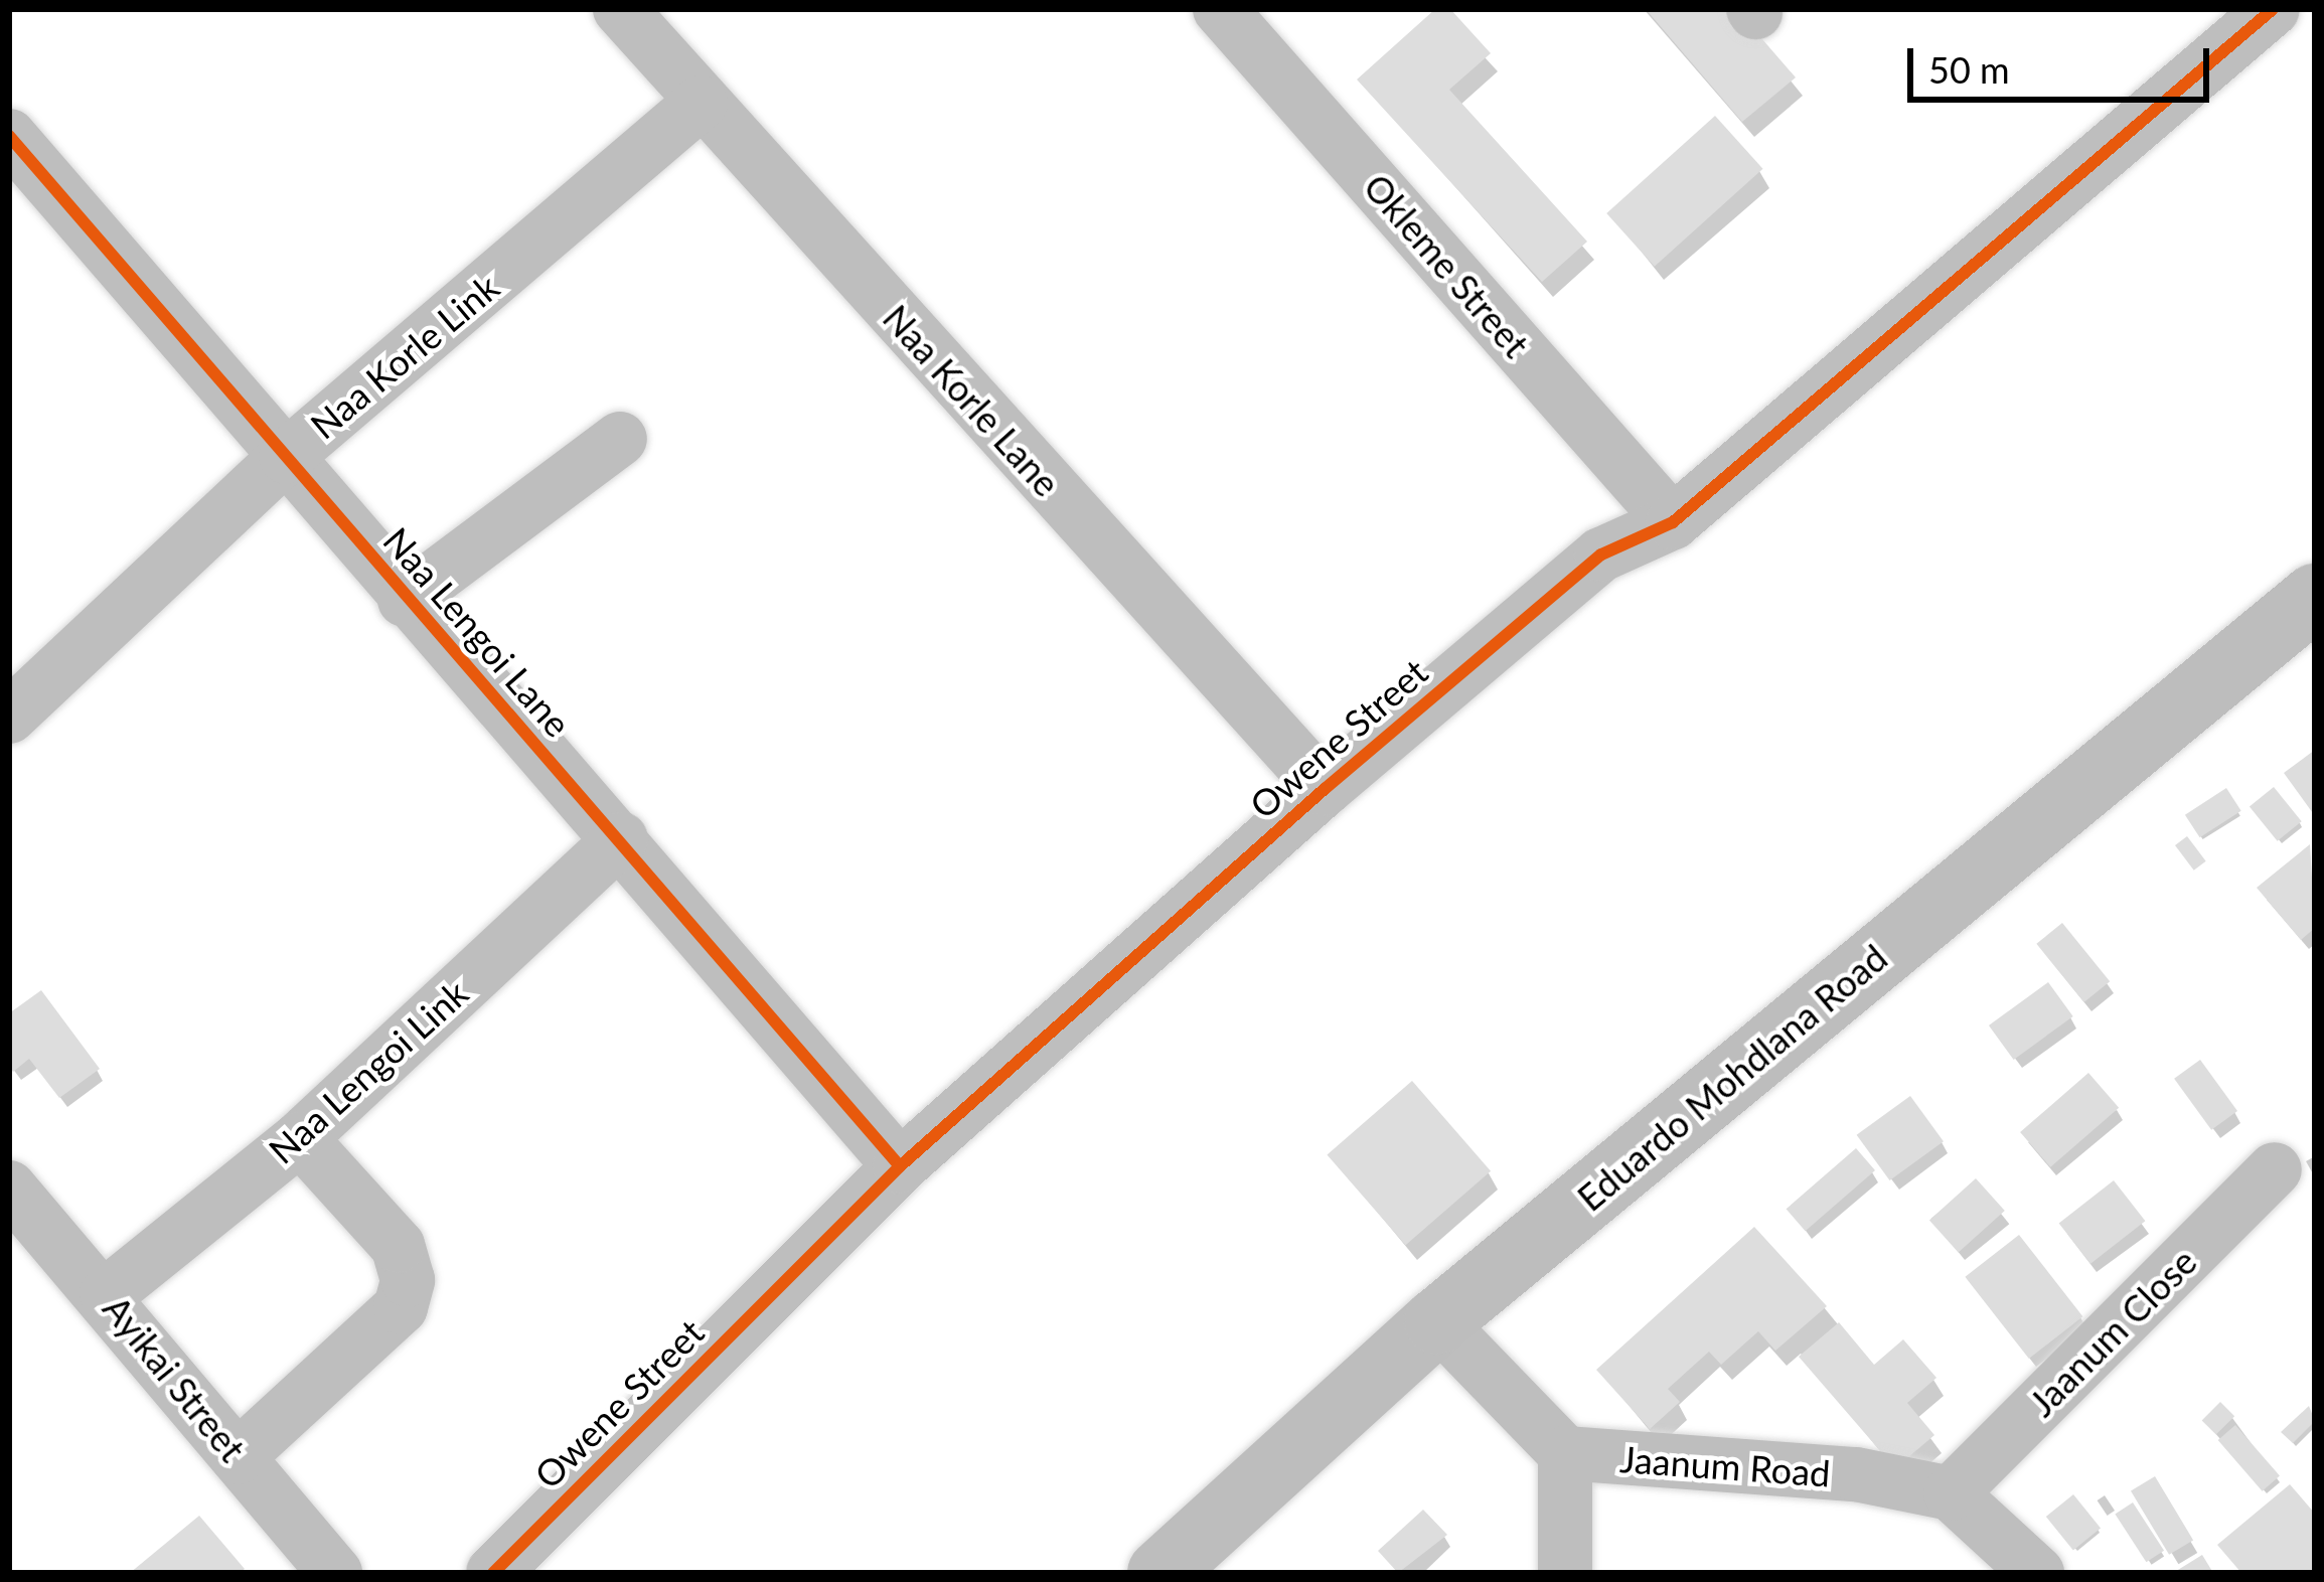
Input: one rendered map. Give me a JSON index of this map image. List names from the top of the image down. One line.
{"streets":{"main road":["Eduardo Mohdlana Road"],"street":["Okleme Street","Naa Korle Link","Naa Korle Lane","Naa Lengoi Lane","Owene Street","Naa Lengoi Link","Jaanum Close","Ayikai Street","Jaanum Road"]},"crossings":[["Okleme Street","Owene Street"],["Naa Korle Link","Naa Korle Lane"],["Naa Korle Link","Naa Lengoi Lane"],["Naa Korle Lane","Owene Street"],["Naa Lengoi Lane","Owene Street"],["Naa Lengoi Lane","Naa Lengoi Link"],["Naa Lengoi Link","Ayikai Street"],["Jaanum Close","Jaanum Road"]],"scale_bar":"50 m"}
